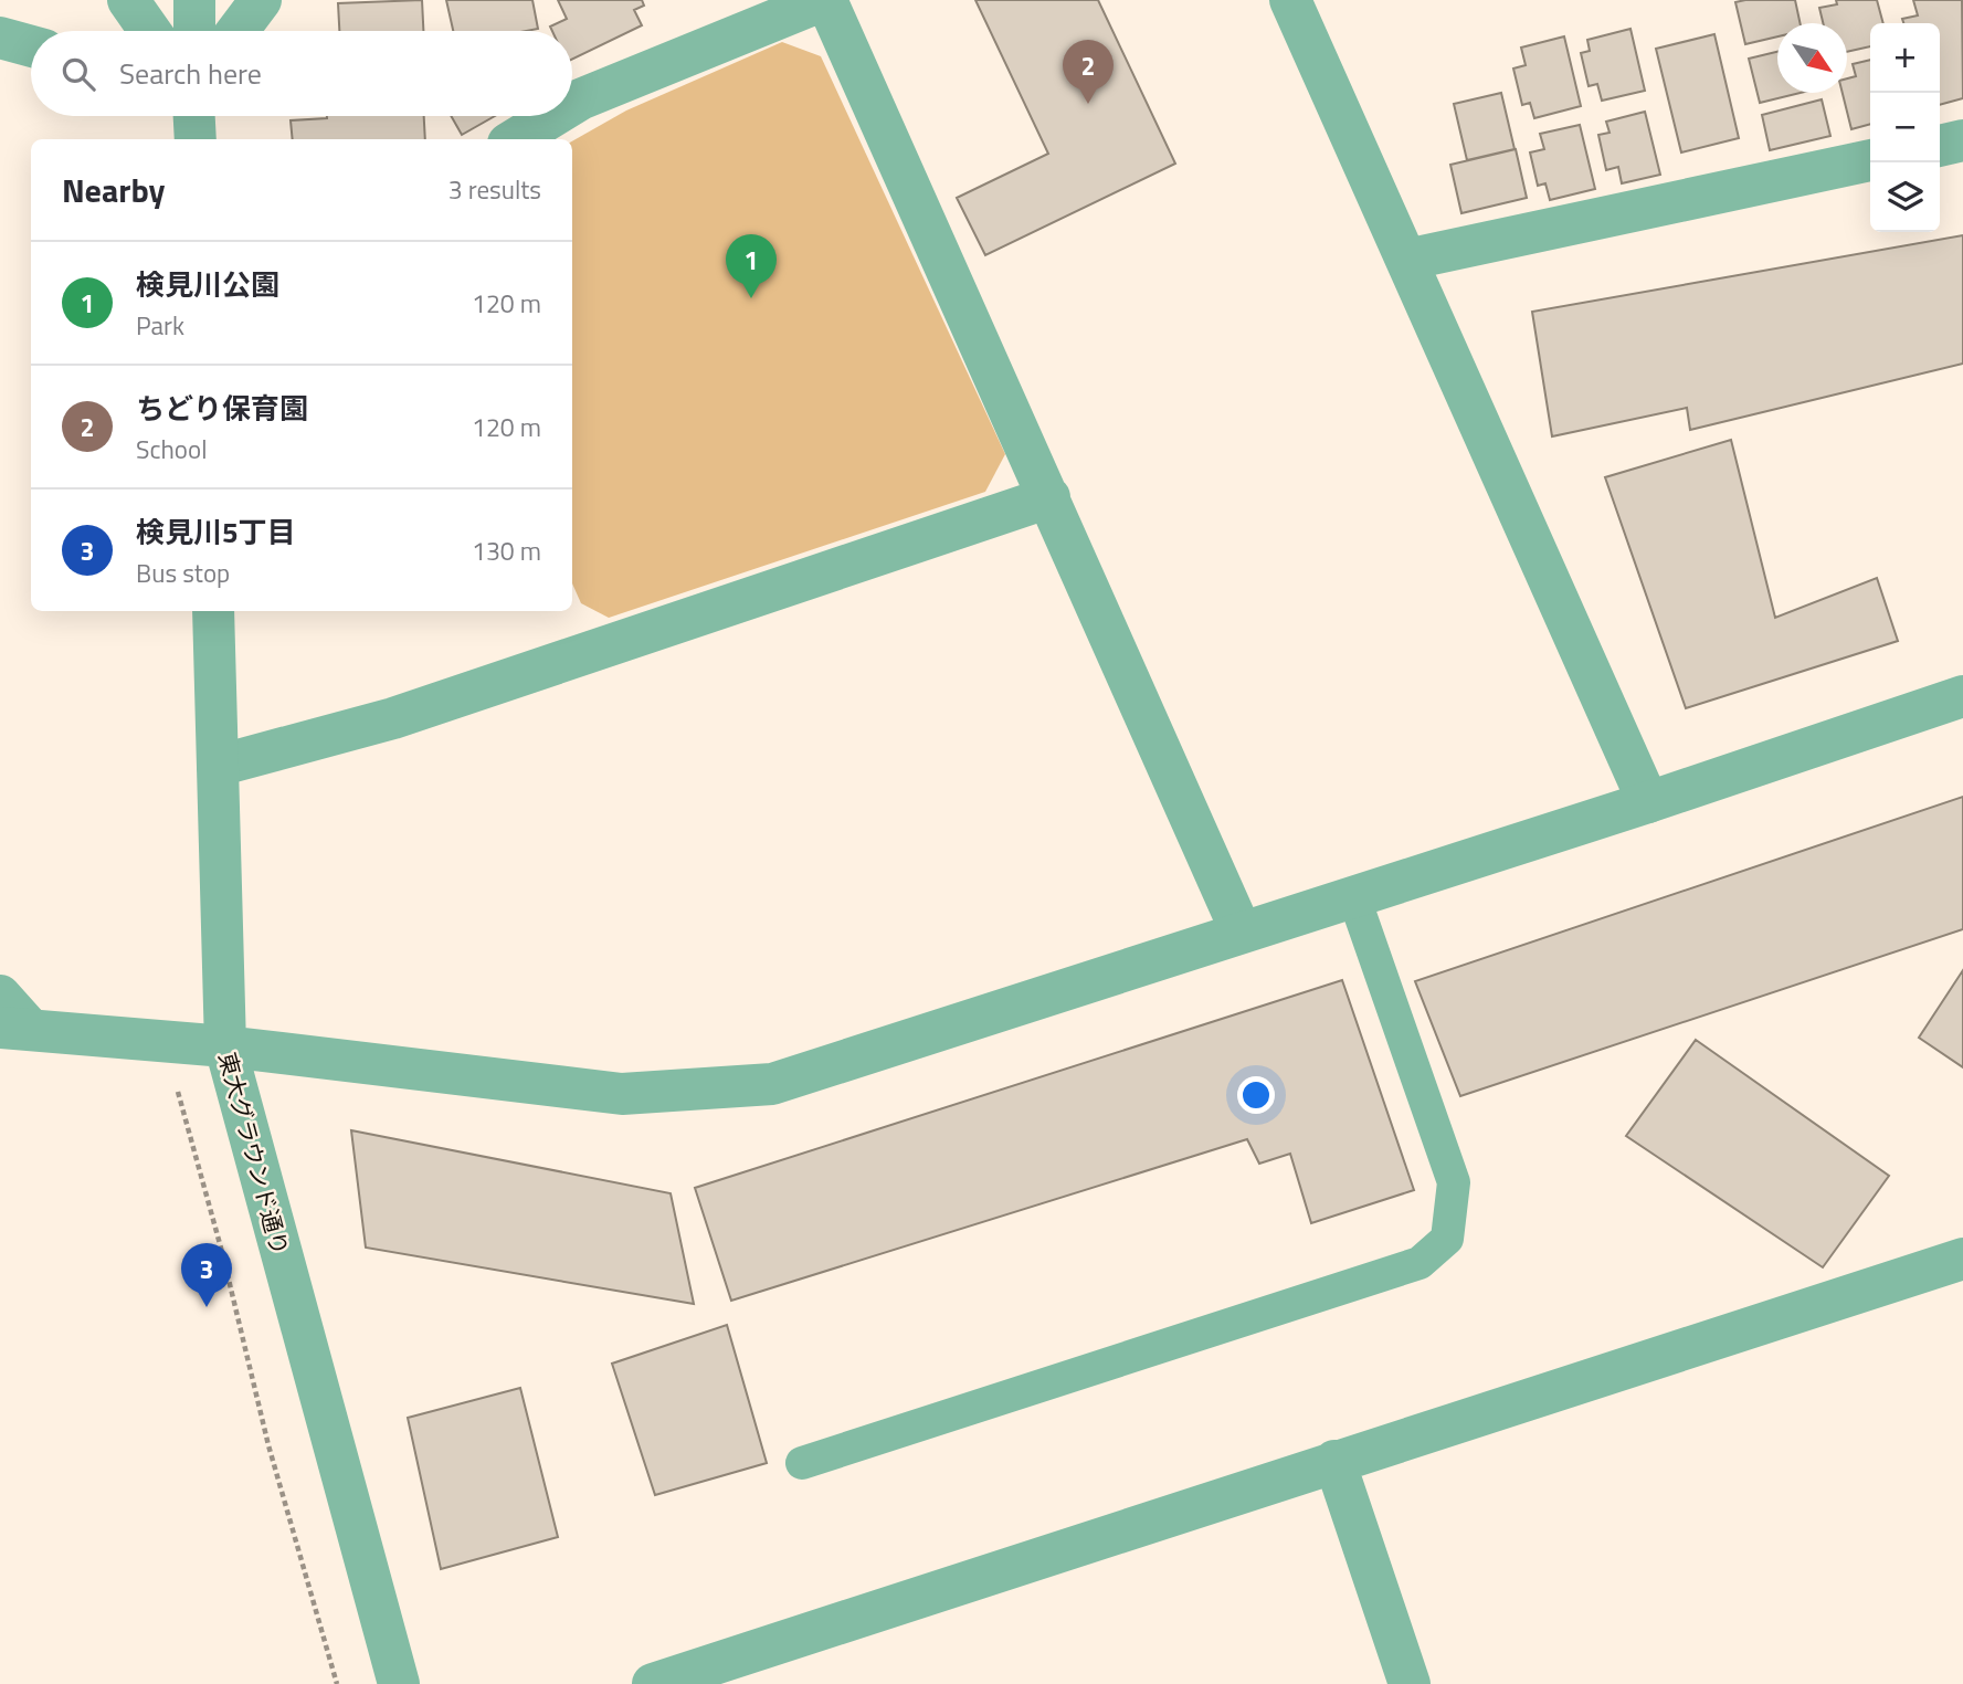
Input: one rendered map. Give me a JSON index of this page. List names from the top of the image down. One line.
{"streets":{"street":["東大グラウンド通り"]},"north":"bottom right","page":{"map_buttons":["+","−"],"search":"Search here","pins":["2","1","3"],"heading":["Nearby","3 results"],"list":[{"mark":"1","name":"検見川公園","note":"Park","value":"120 m"},{"mark":"2","name":"ちどり保育園","note":"School","value":"120 m"},{"mark":"3","name":"検見川5丁目","note":"Bus stop","value":"130 m"}]}}
